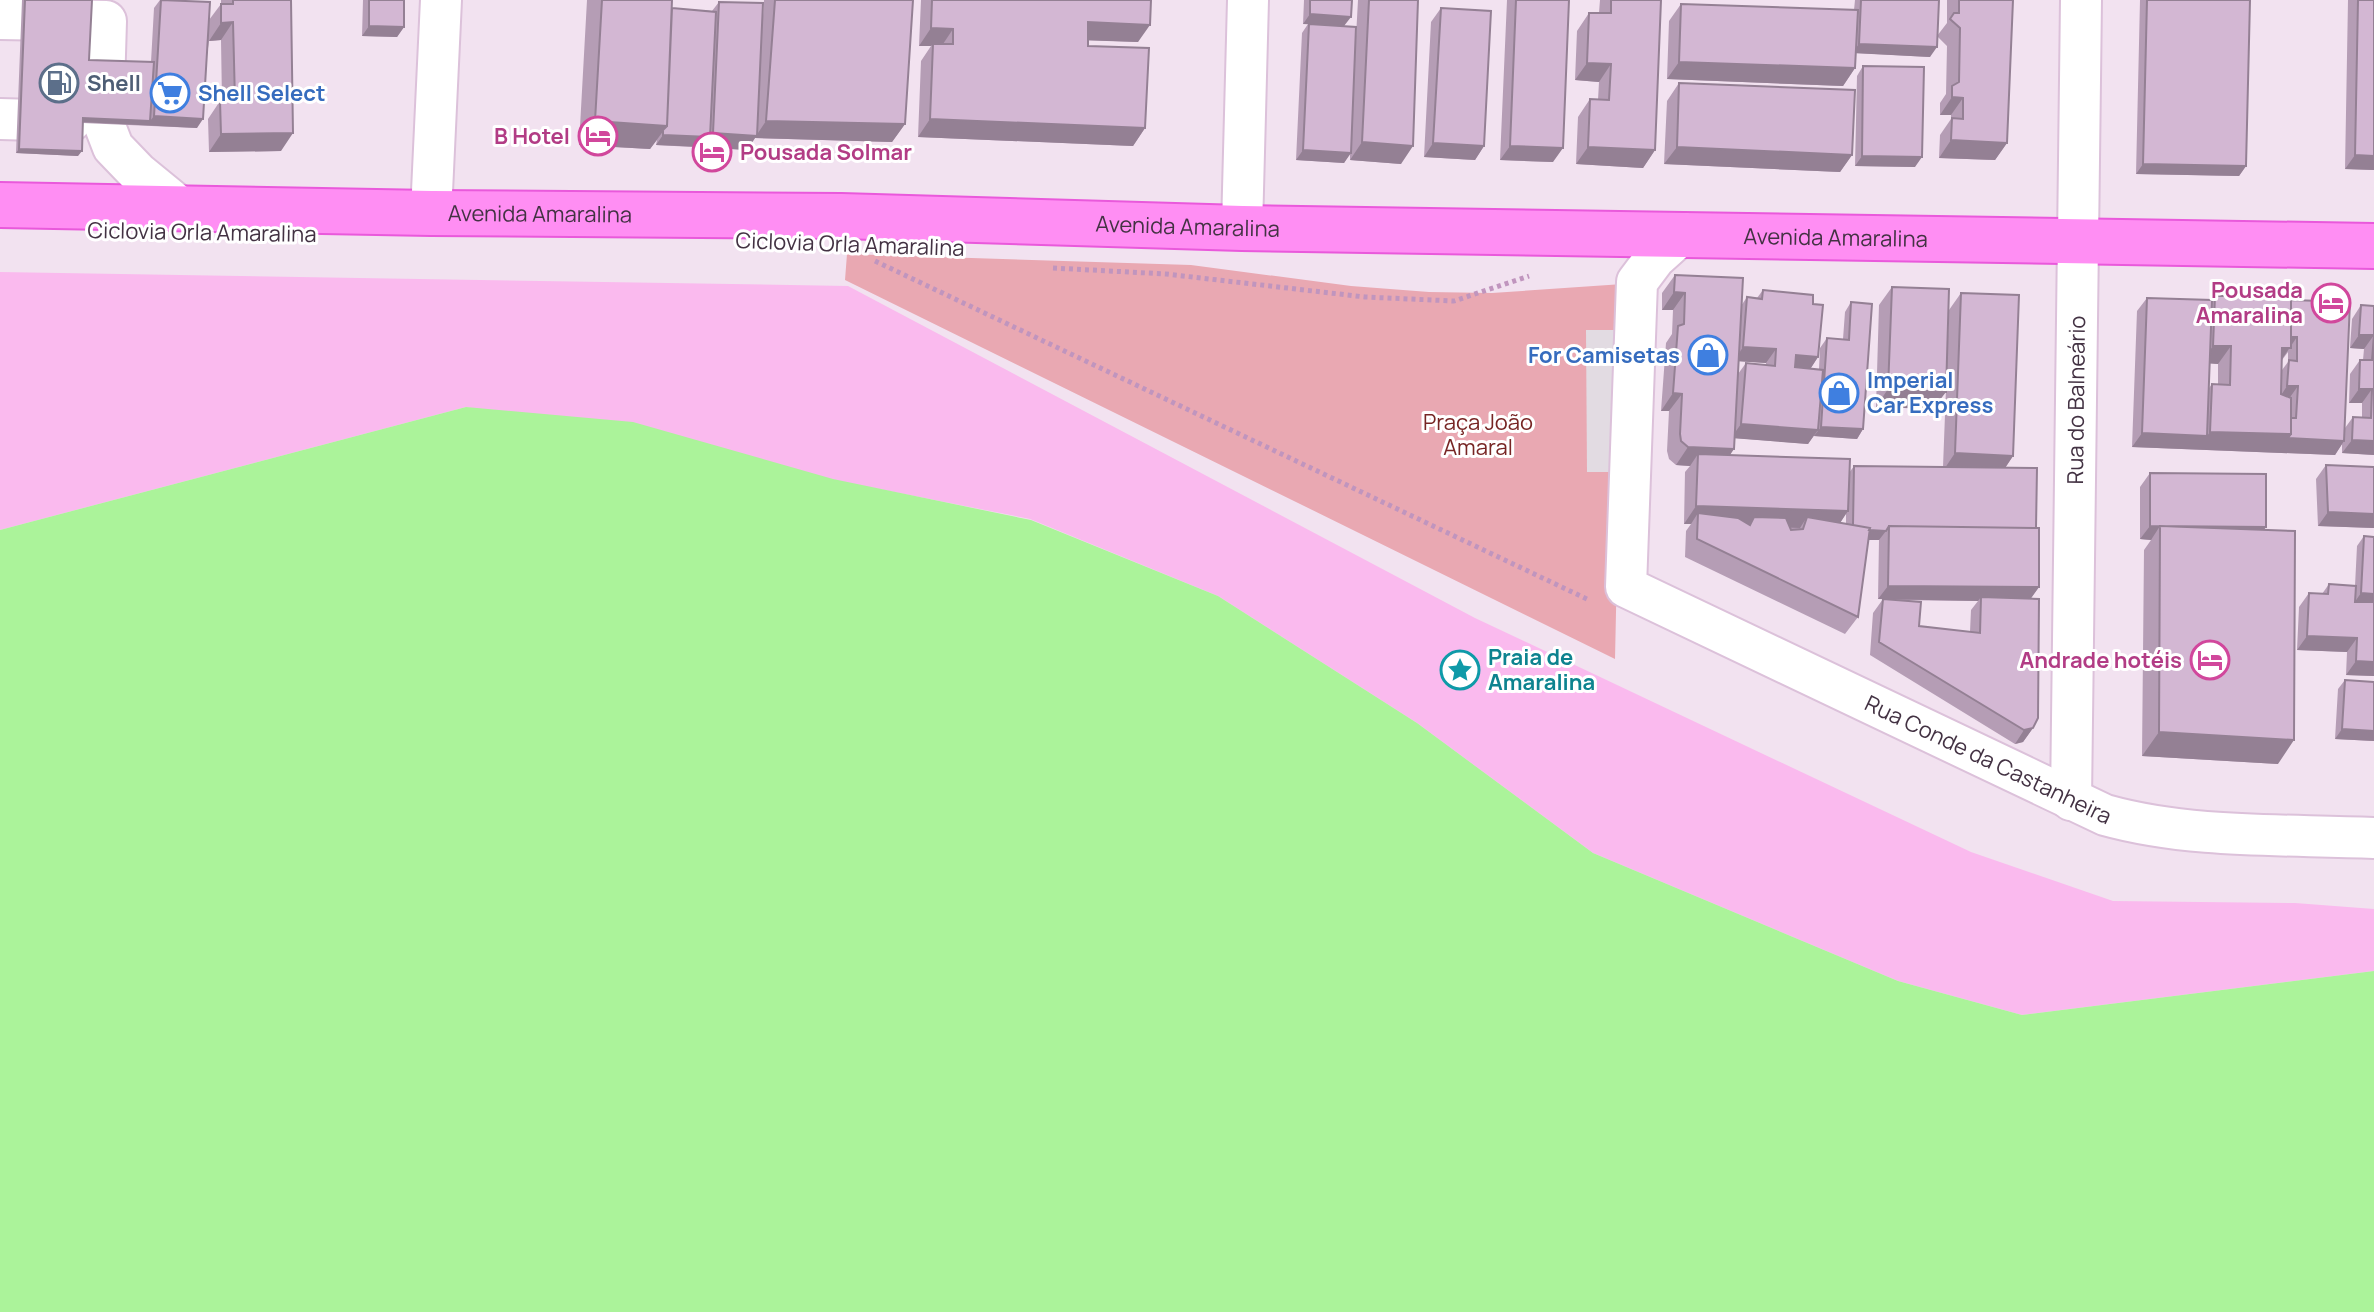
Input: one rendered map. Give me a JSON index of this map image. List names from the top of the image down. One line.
{"streets":{"main road":["Avenida Amaralina"],"street":["Rua do Balneário","Rua Conde da Castanheira"],"path":["Ciclovia Orla Amaralina"]},"crossings":[["Avenida Amaralina","Rua do Balneário"],["Avenida Amaralina","Rua Conde da Castanheira"],["Rua do Balneário","Rua Conde da Castanheira"]],"parks":["Praça João Amaral"],"places":{"fuel station":["Shell"],"supermarket":["Shell Select"],"hotel":["B Hotel","Pousada Solmar","Pousada Amaralina","Andrade hotéis"],"shop":["For Camisetas","Imperial Car Express"],"place":["Praia de Amaralina"]}}
